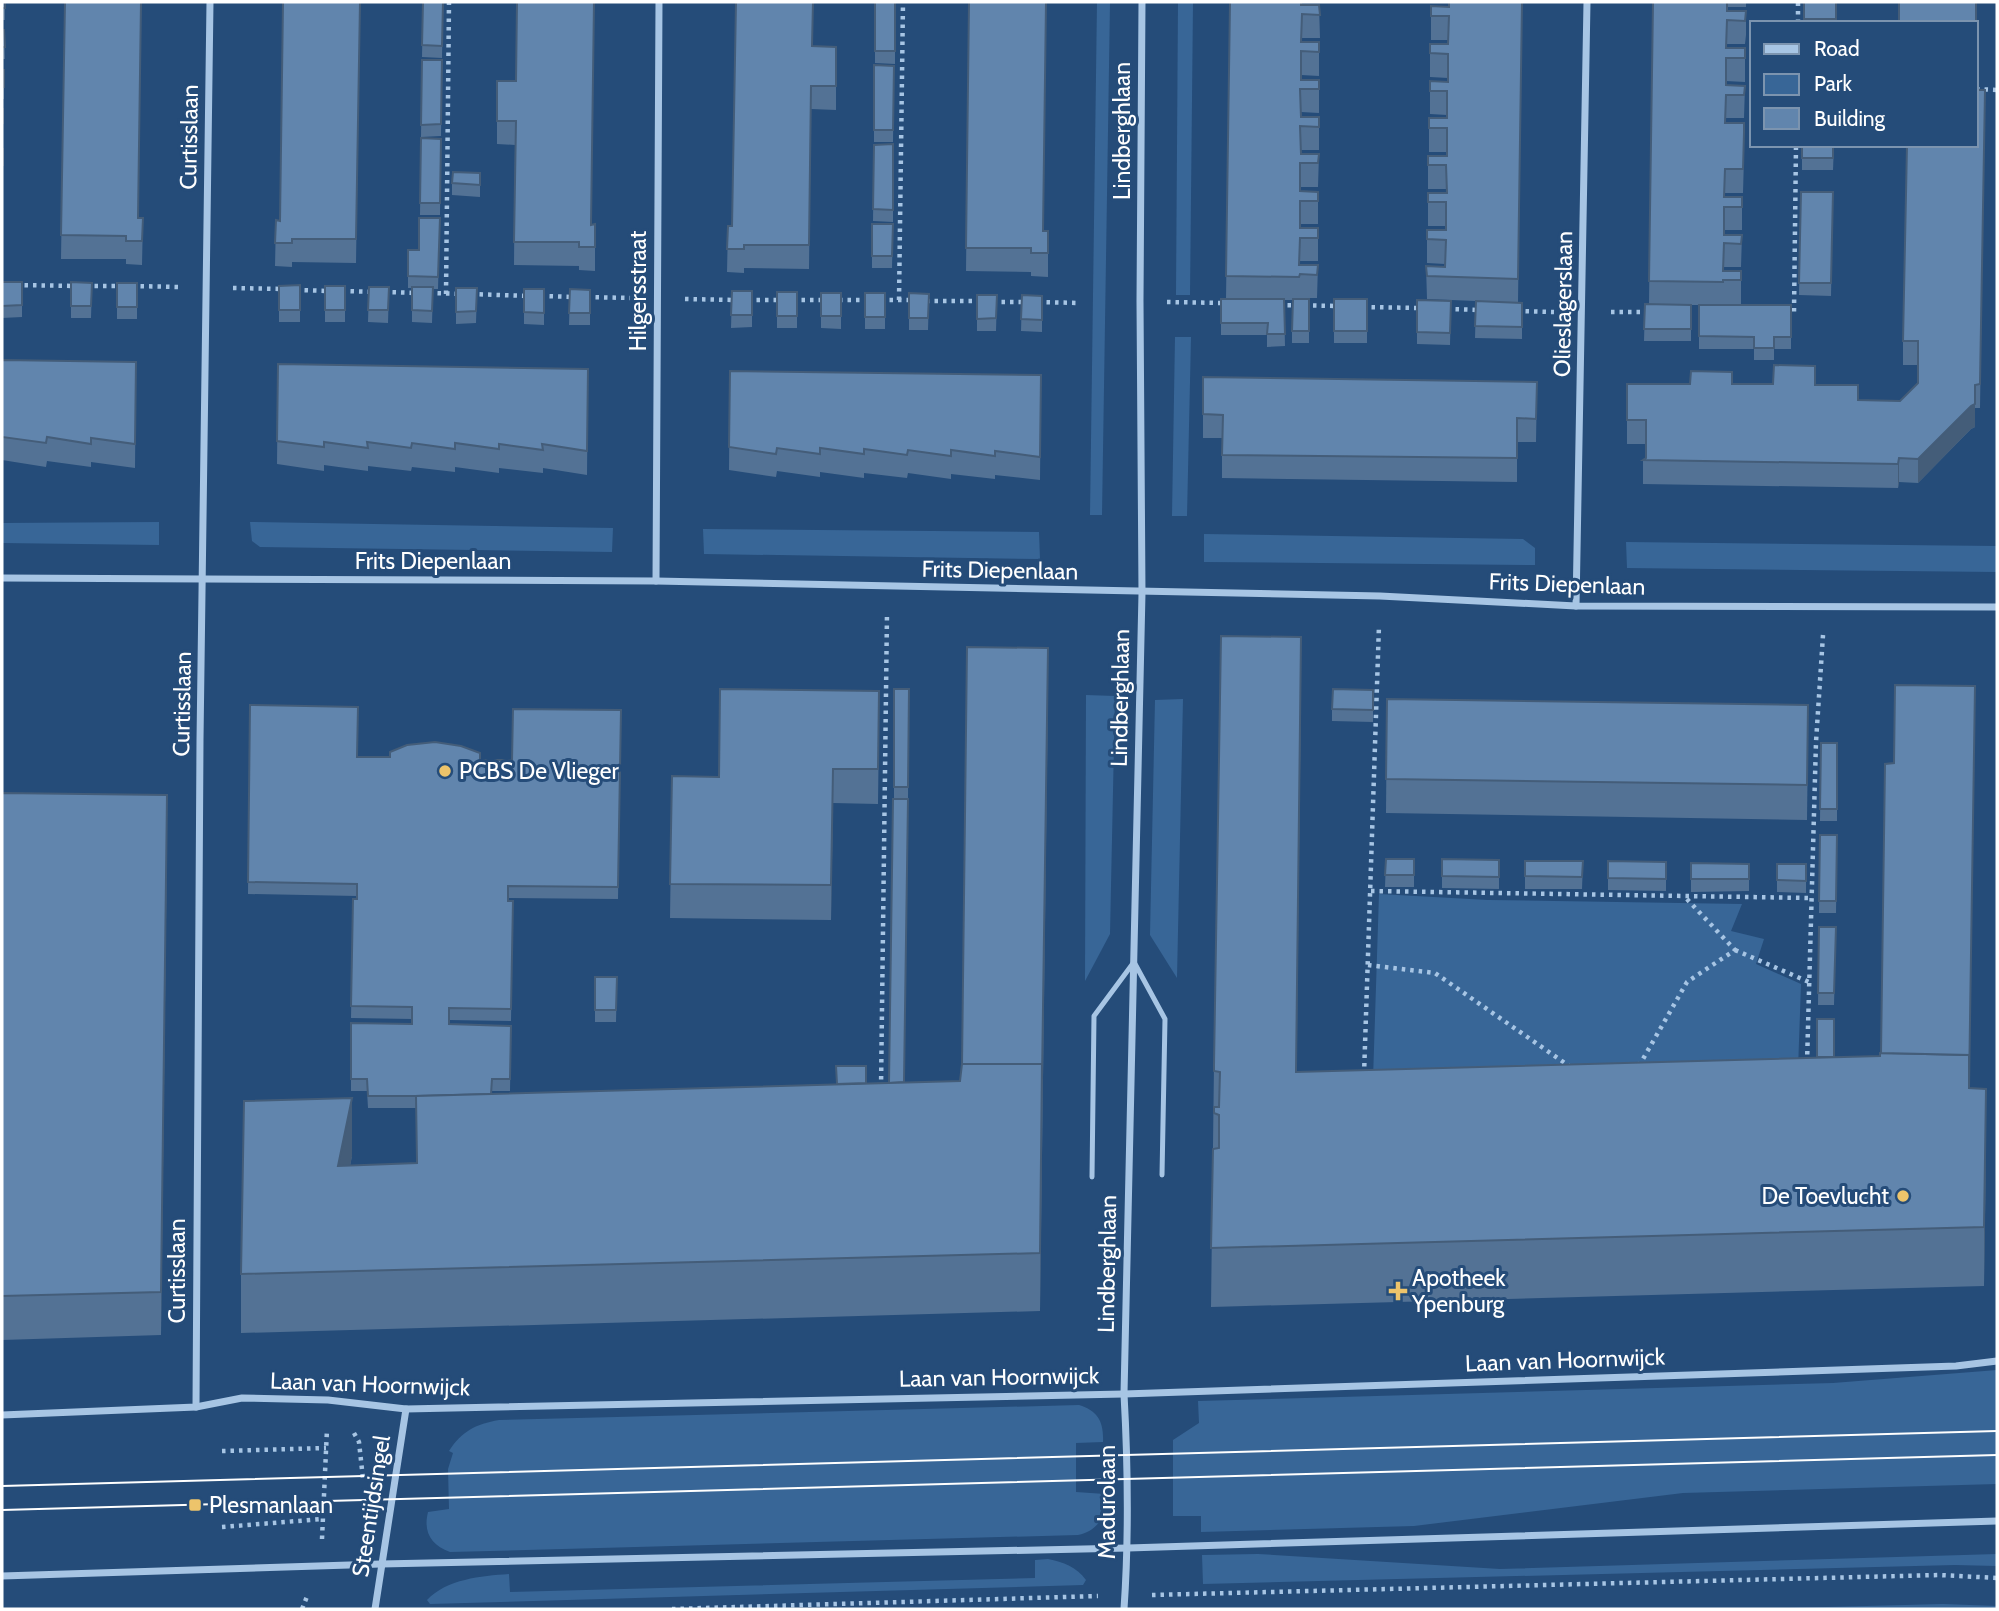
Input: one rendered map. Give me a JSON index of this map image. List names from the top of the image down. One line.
{"streets":{"street":["Lindberghlaan","Curtisslaan","Hilgersstraat","Olieslagerslaan","Frits Diepenlaan","Laan van Hoornwijck","Madurolaan","Steentijdsingel"]},"crossings":[["Lindberghlaan","Frits Diepenlaan"],["Lindberghlaan","Laan van Hoornwijck"],["Lindberghlaan","Madurolaan"],["Curtisslaan","Frits Diepenlaan"],["Curtisslaan","Laan van Hoornwijck"],["Hilgersstraat","Frits Diepenlaan"],["Olieslagerslaan","Frits Diepenlaan"],["Laan van Hoornwijck","Madurolaan"],["Laan van Hoornwijck","Steentijdsingel"]],"places":{"other":["PCBS De Vlieger","De Toevlucht"],"health":["Apotheek Ypenburg"],"transit":["Plesmanlaan"]},"legend":["Road","Park","Building"]}
